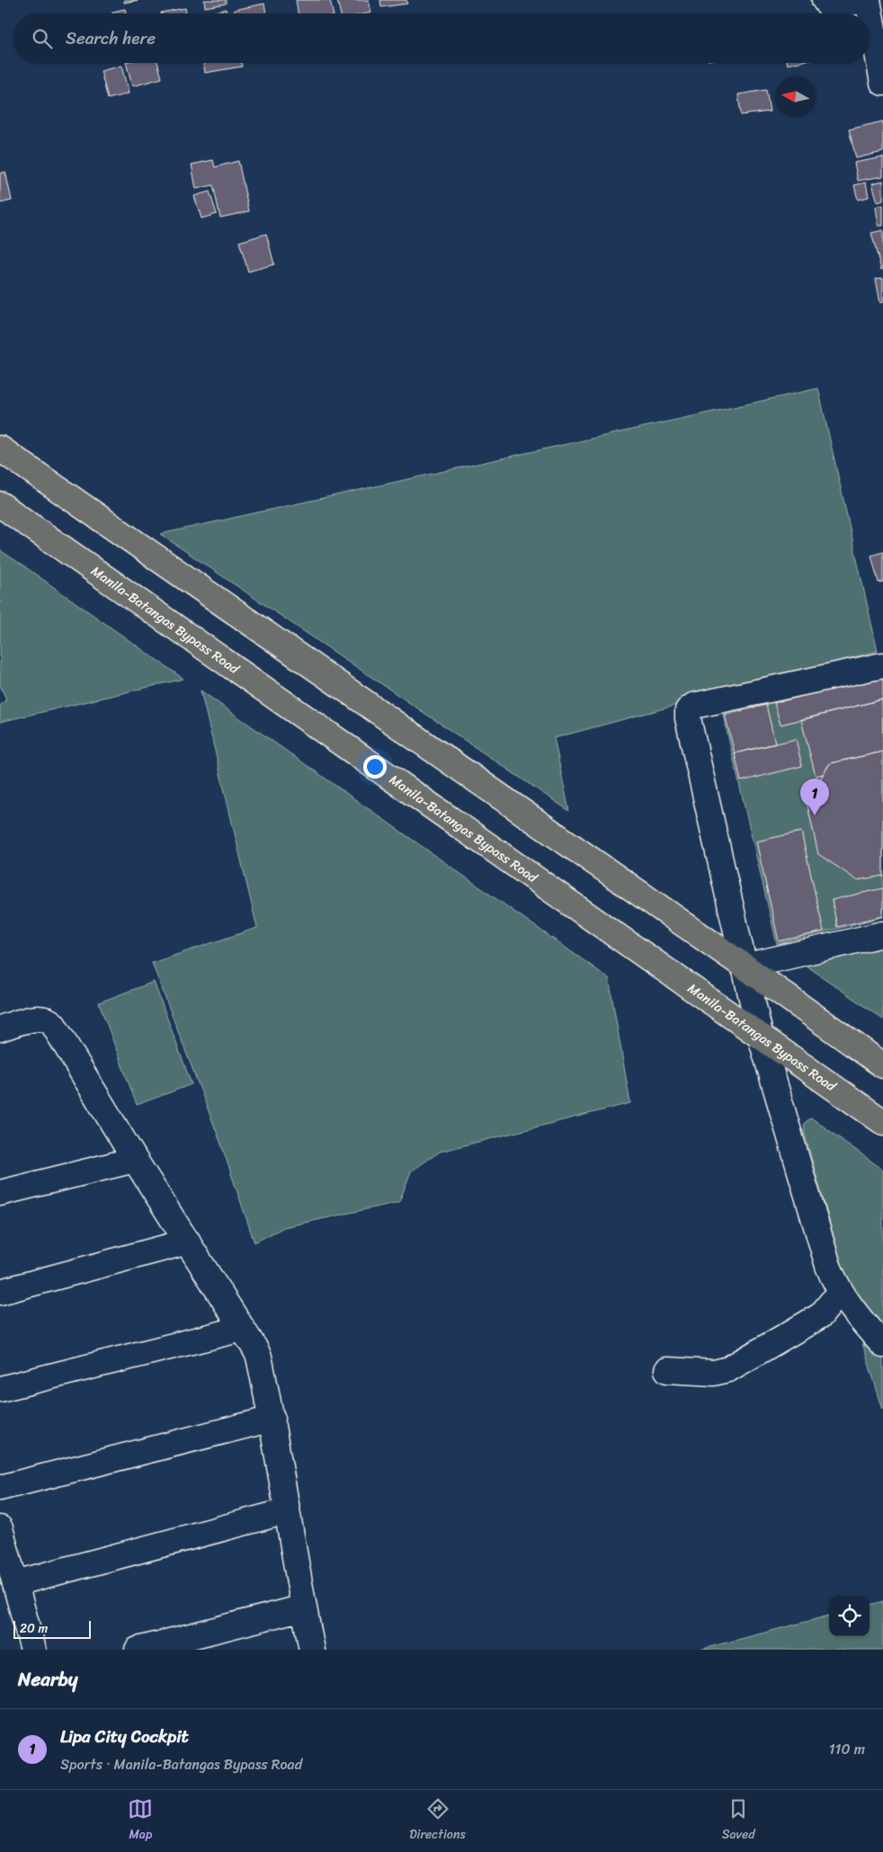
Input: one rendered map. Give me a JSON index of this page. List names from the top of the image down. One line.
{"streets":{"main road":["Manila-Batangas Bypass Road"]},"scale_bar":"20 m","north":"left","page":{"search":"Search here","pins":"1","scale":"20 m","heading":"Nearby","list":[{"mark":"1","name":"Lipa City Cockpit","note":"Sports · Manila-Batangas Bypass Road","value":"110 m"}],"nav":["Map","Directions","Saved"]}}
